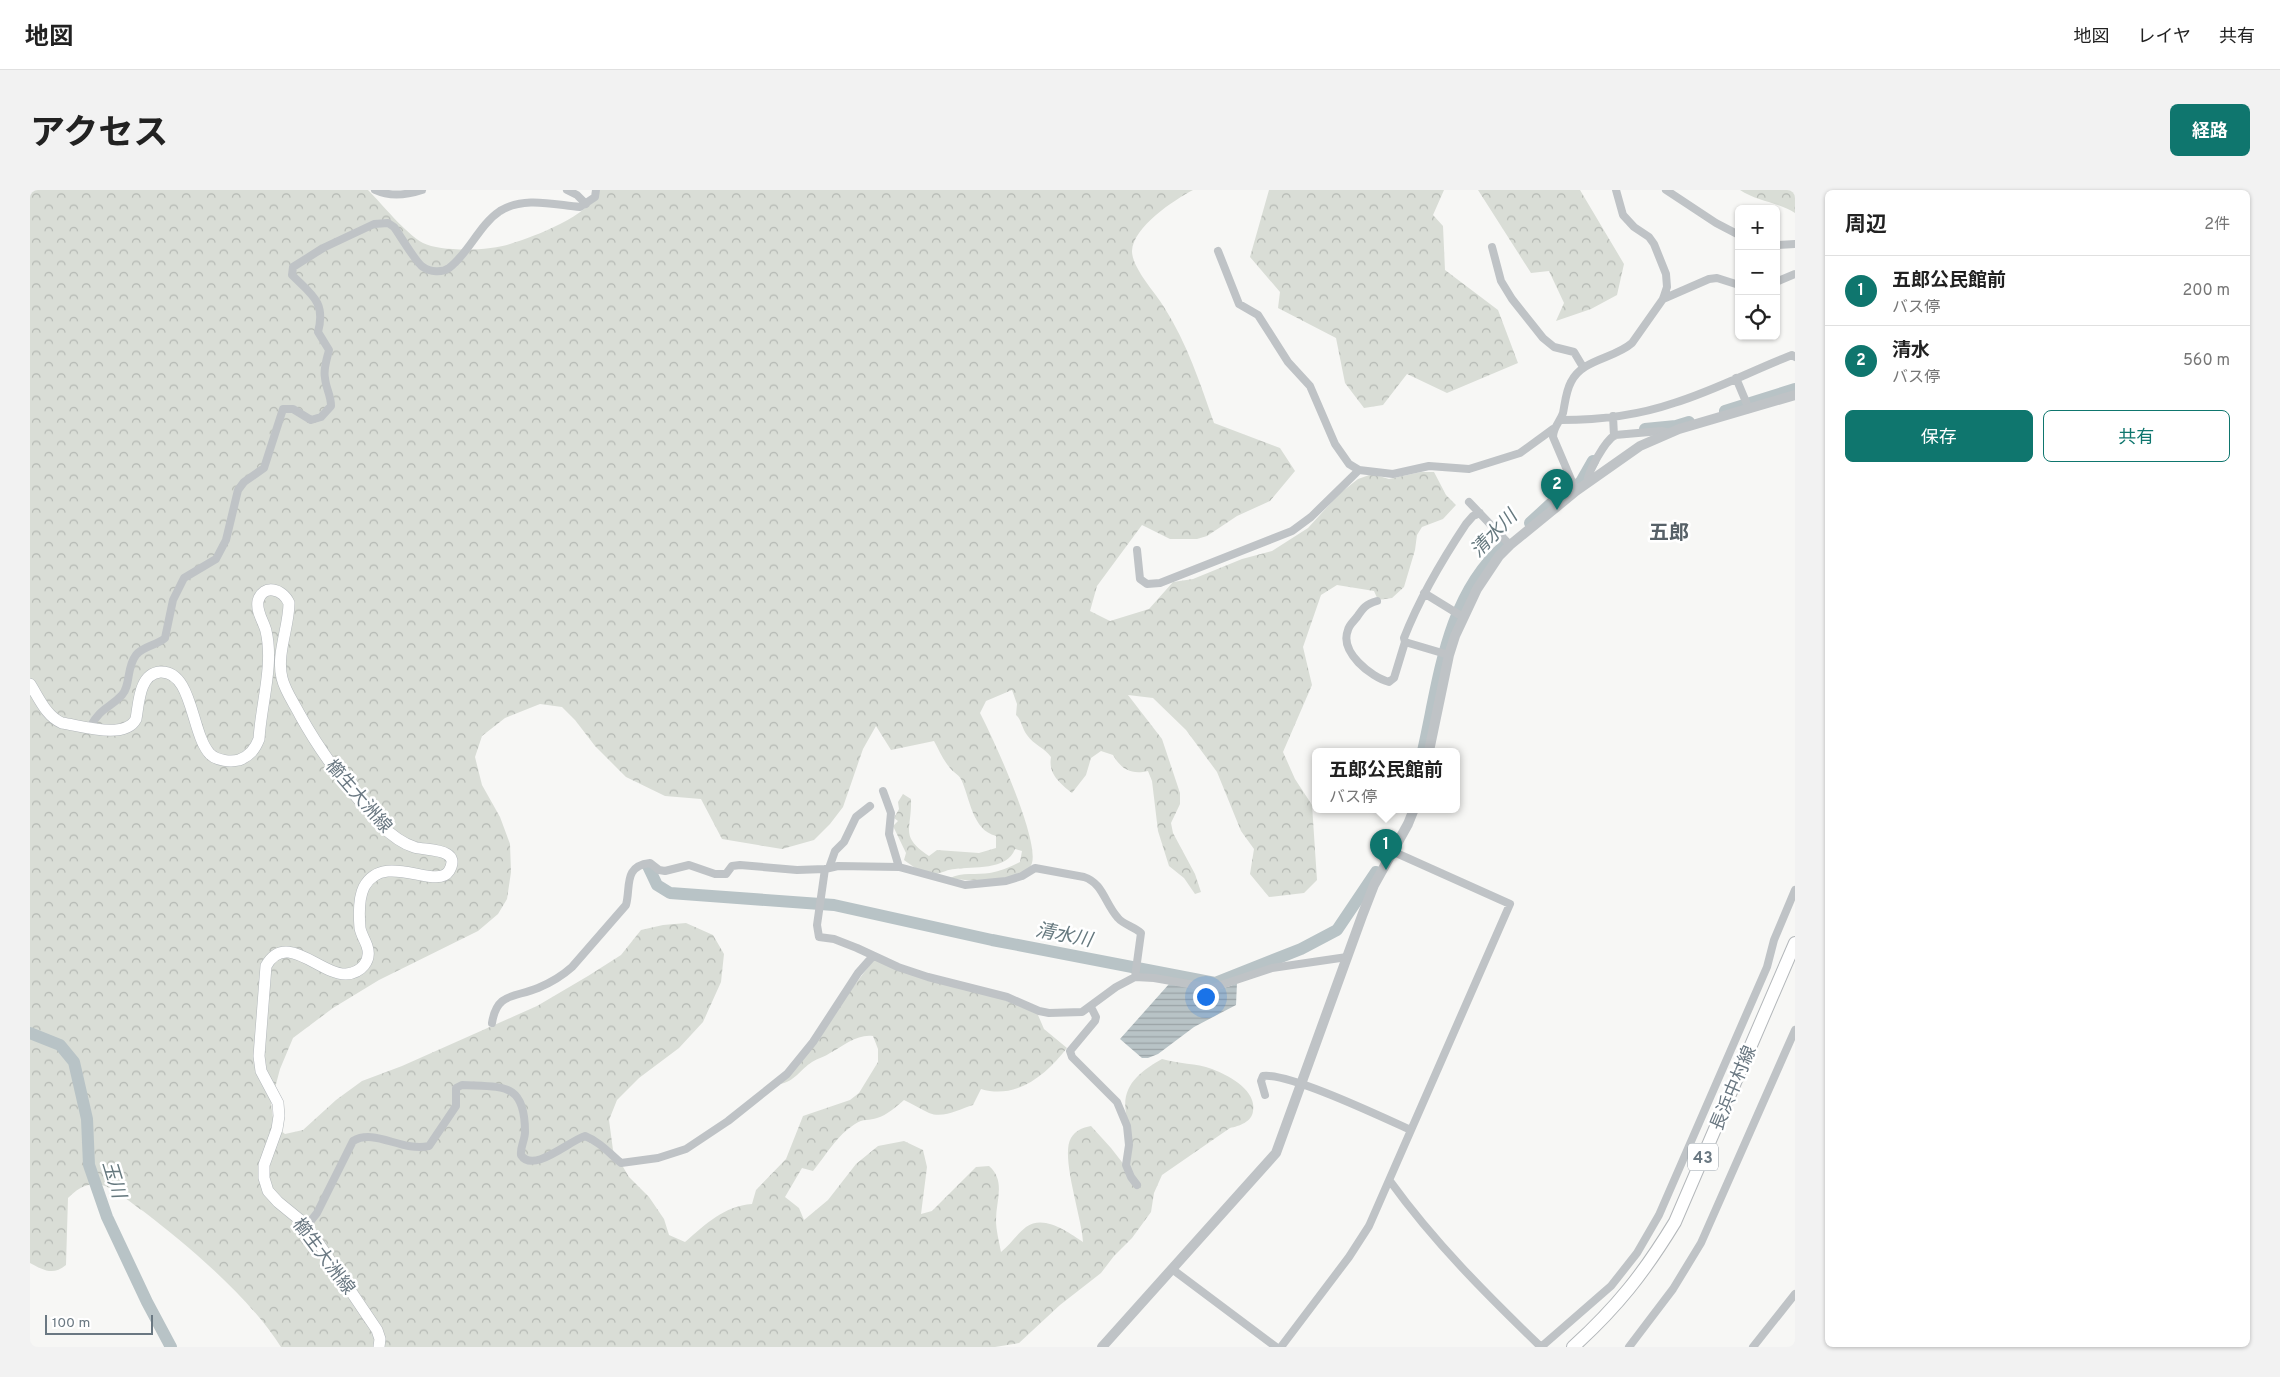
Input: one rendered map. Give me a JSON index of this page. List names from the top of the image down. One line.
{"streets":{"main road":["櫛生大洲線","長浜中村線","43"]},"districts":["五郎"],"water":["清水川","玉川"],"scale_bar":"100 m","page":{"header":"地図","nav":["地図","レイヤ","共有"],"title":"アクセス","buttons":["経路",["保存","共有"]],"heading":["周辺","2件"],"map_buttons":["+","−"],"list":[{"mark":"1","name":"五郎公民館前","note":"バス停","value":"200 m"},{"mark":"2","name":"清水","note":"バス停","value":"560 m"}],"pins":["2","1"],"popup":["五郎公民館前","バス停"],"scale":"100 m"}}
